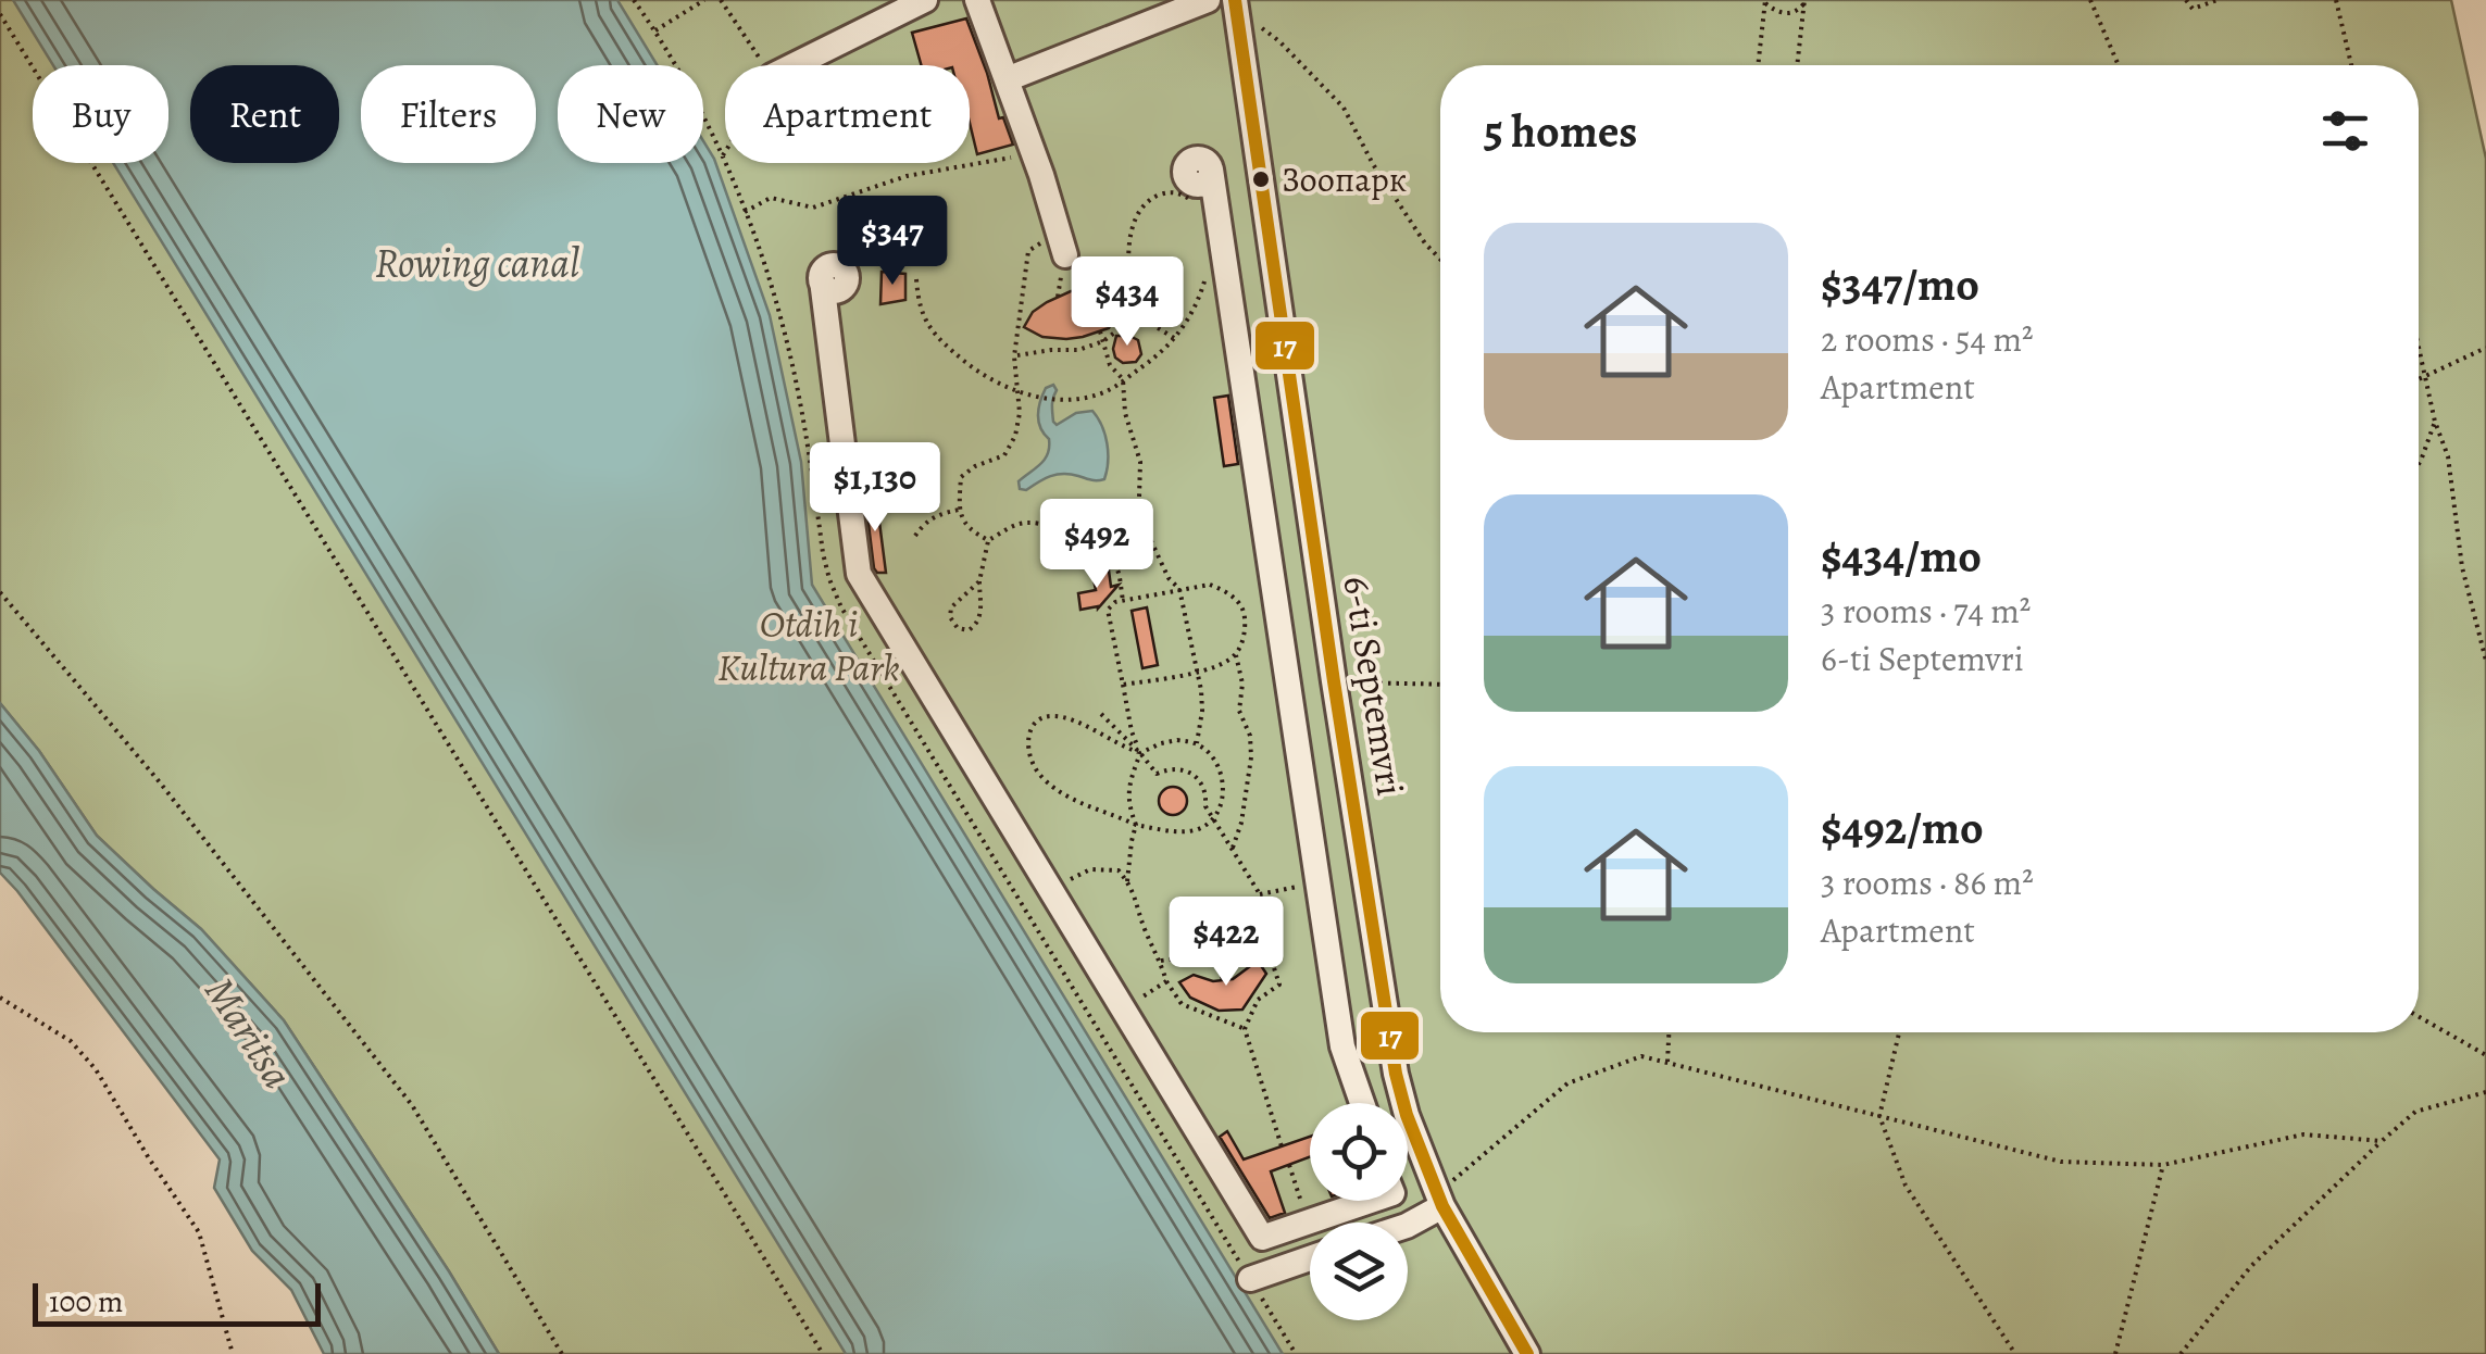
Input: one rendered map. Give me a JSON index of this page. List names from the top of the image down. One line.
{"streets":{"street":["6-ti Septemvri"]},"water":["Rowing canal","Maritsa"],"parks":["Otdih i Kultura Park"],"places":["Зоопарк"],"lines":["transit line 17"],"scale_bar":"100 m","page":{"chip":["Buy","Rent","Filters","New","Apartment"],"heading":"5 homes","price":["$347","$434","$1,130","$492","$422"],"list":[{"name":"$347/mo","note":"2 rooms · 54 m² · Apartment"},{"name":"$434/mo","note":"3 rooms · 74 m² · 6-ti Septemvri"},{"name":"$492/mo","note":"3 rooms · 86 m² · Apartment"}],"scale":"100 m"}}
